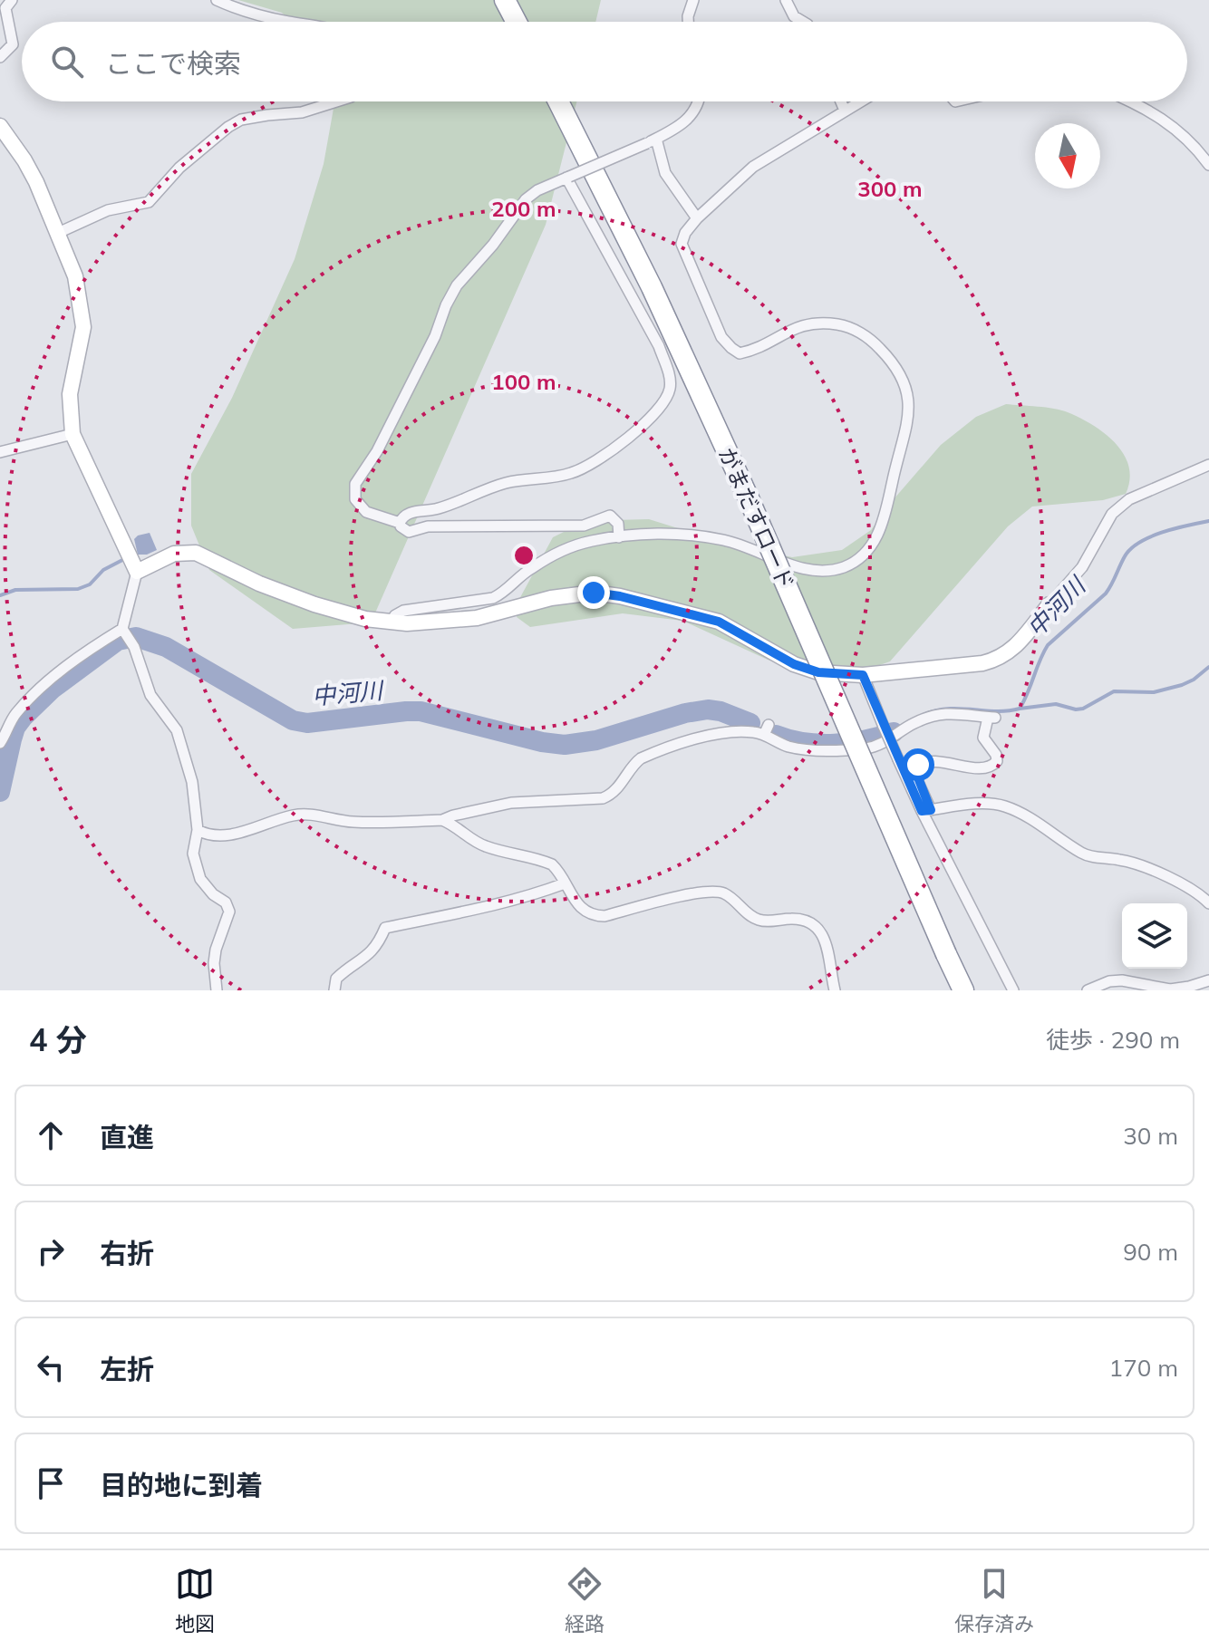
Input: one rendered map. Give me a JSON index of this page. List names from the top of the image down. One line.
{"streets":{"highway":["がまだすロード"]},"water":["中河川"],"north":"bottom","page":{"search":"ここで検索","heading":["4 分","徒歩 · 290 m"],"list":[["直進","30 m"],["右折","90 m"],["左折","170 m"],"目的地に到着"],"nav":["地図","経路","保存済み"]},"rings":["300 m","200 m","100 m"]}
